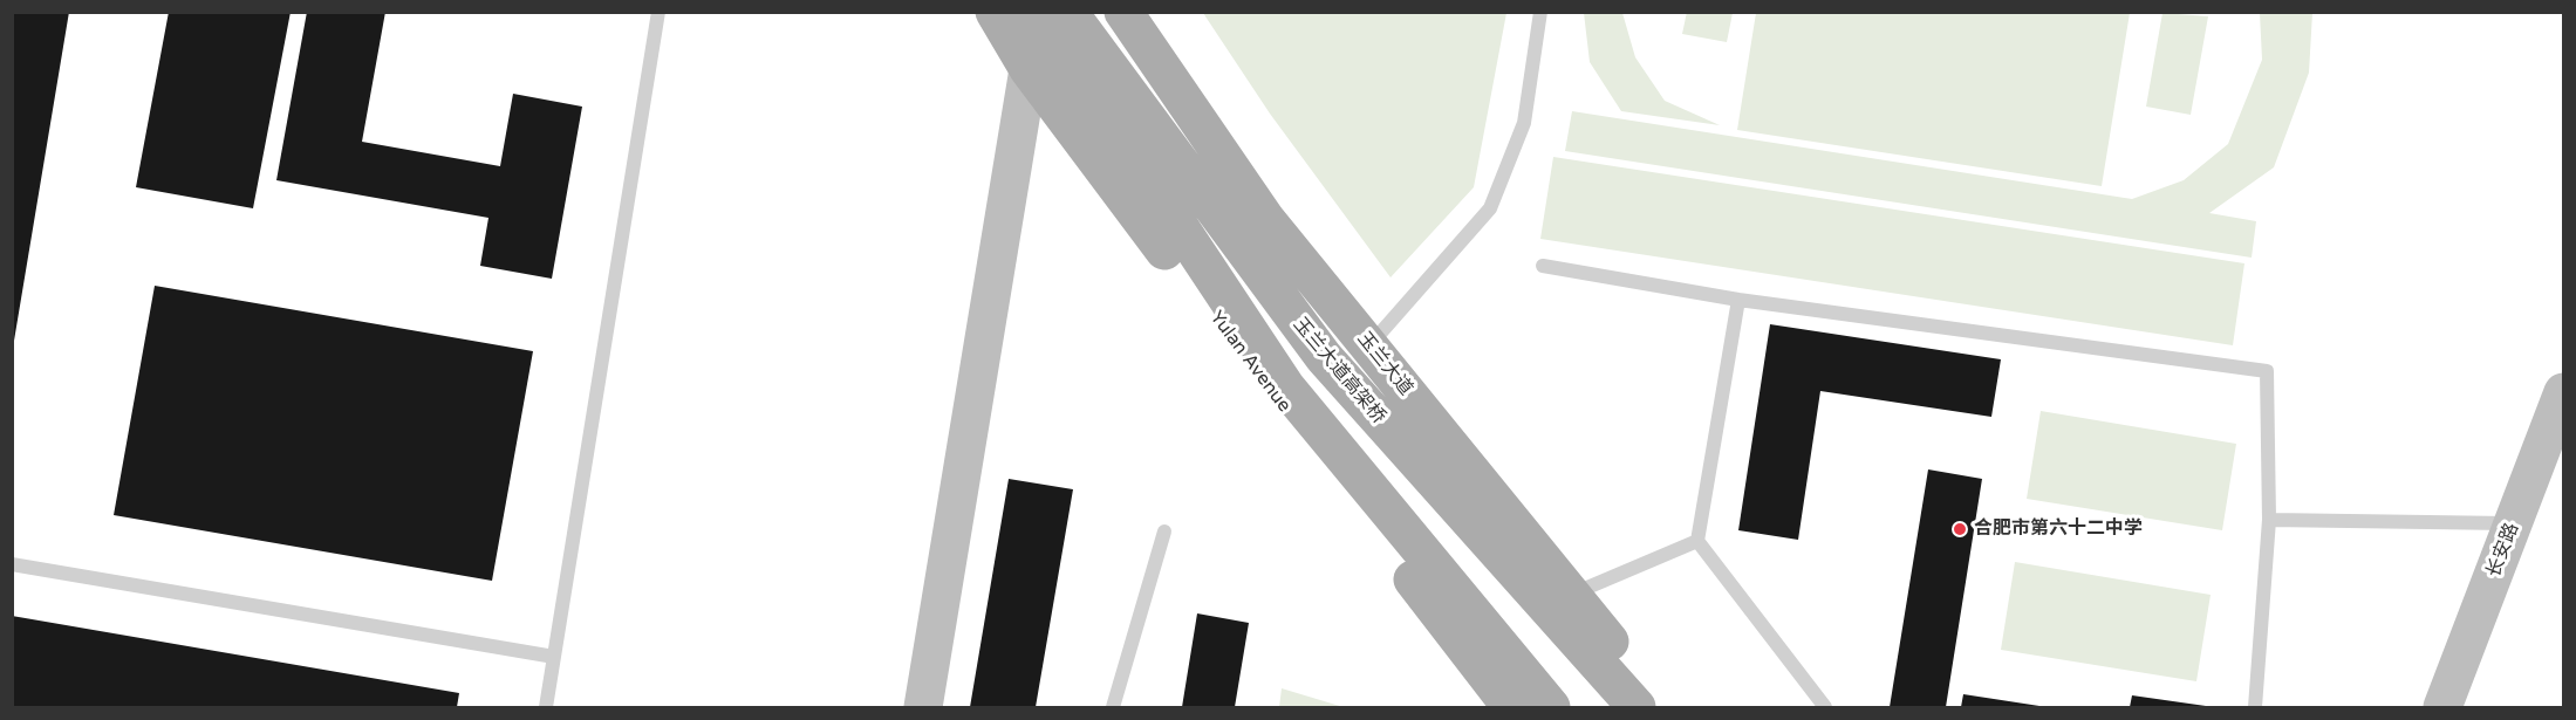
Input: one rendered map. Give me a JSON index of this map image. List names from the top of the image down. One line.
{"streets":{"main road":["Yulan Avenue","玉兰大道","玉兰大道高架桥"],"street":["长安路"]},"places":["合肥市第六十二中学"]}
